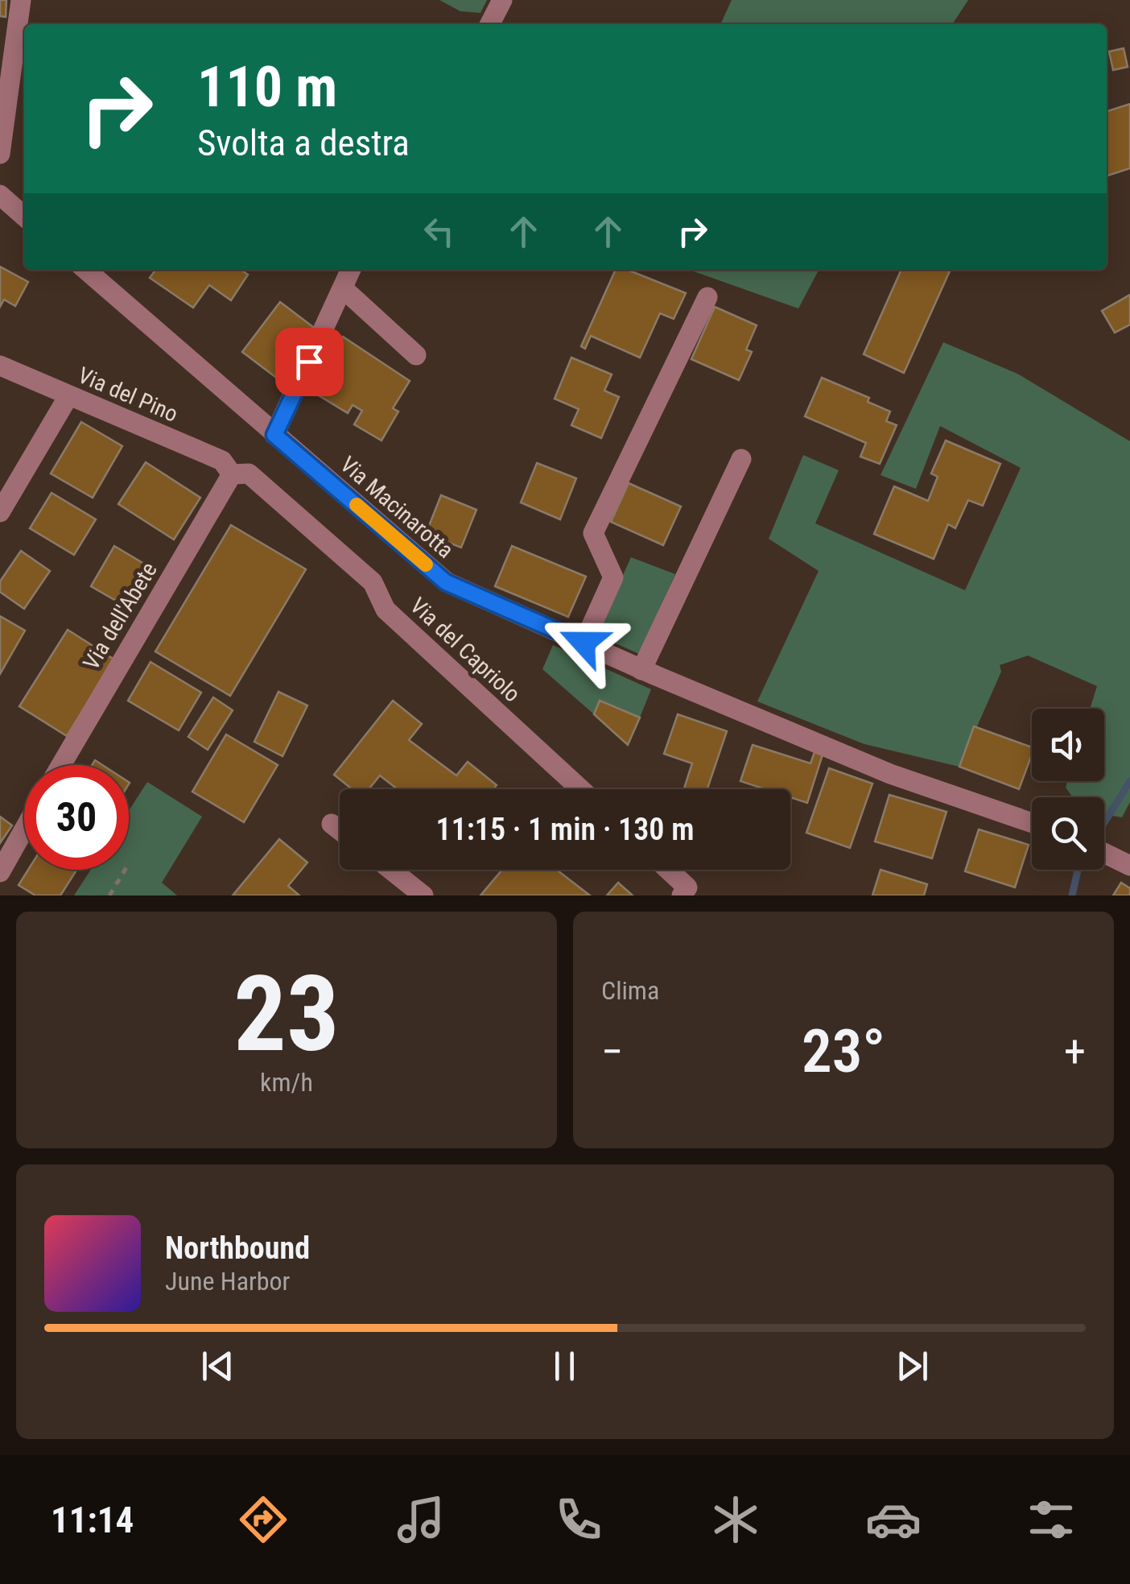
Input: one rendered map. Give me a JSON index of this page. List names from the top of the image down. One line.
{"streets":{"street":["Via del Pino","Via Macinarotta","Via dell'Abete","Via del Capriolo"]},"crossings":[["Via del Pino","Via dell'Abete"],["Via del Pino","Via del Capriolo"],["Via dell'Abete","Via del Capriolo"]],"page":{"turn":["110 m","Svolta a destra"],"limit":"30","trip":"11:15 · 1 min · 130 m","tile":[["23","km/h"],"Clima"],"heat":["−","23°","+"],"song":["Northbound","June Harbor"],"tabs":"11:14"}}
